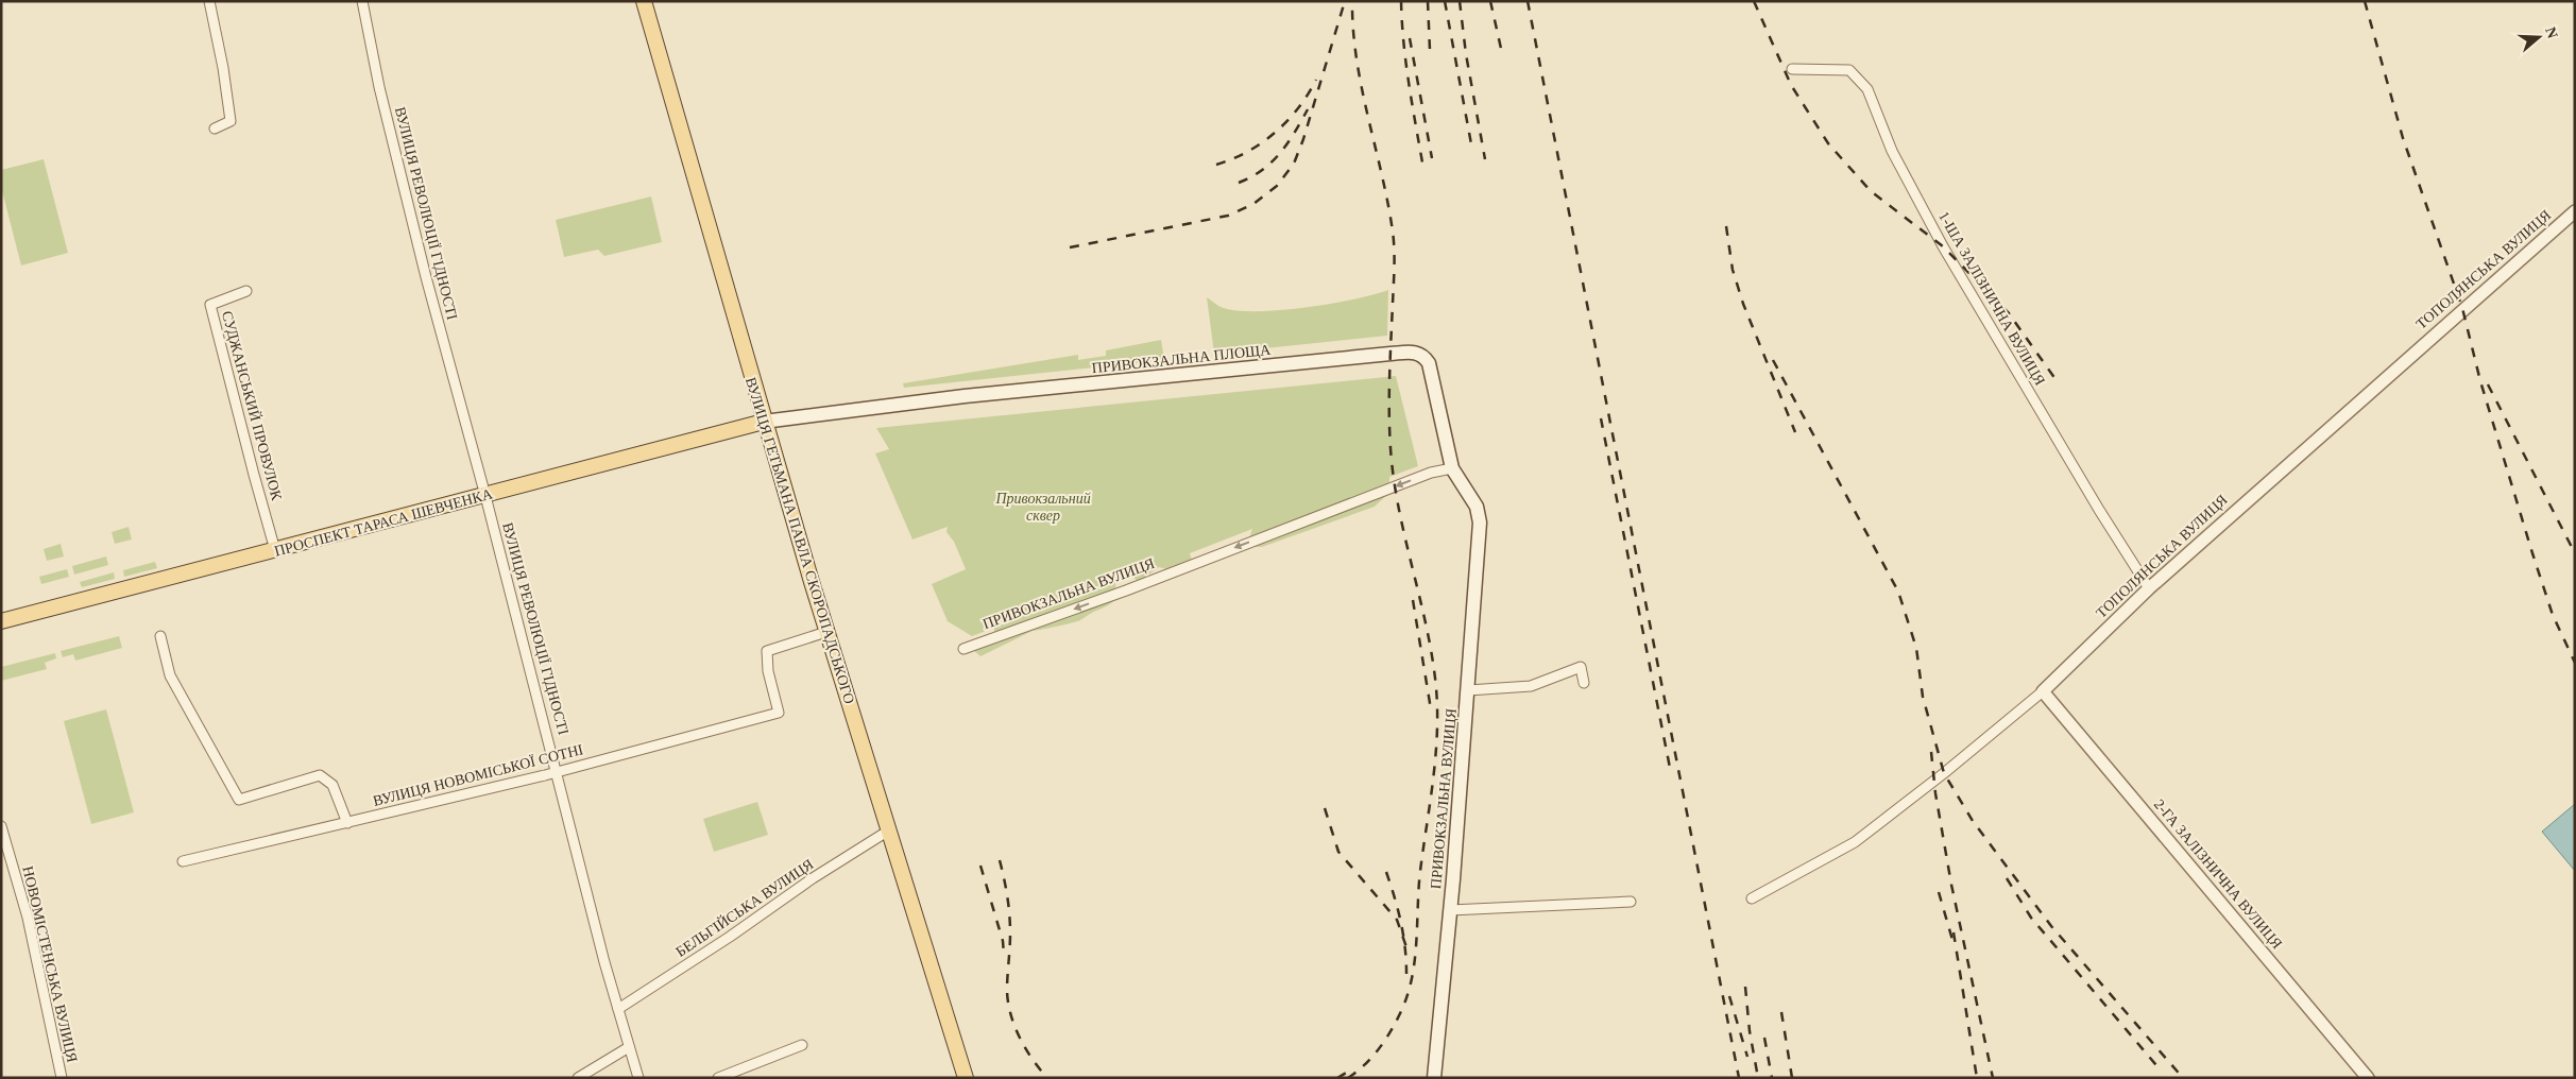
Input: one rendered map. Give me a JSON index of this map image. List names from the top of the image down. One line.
{"streets":{"main road":["ПРИВОКЗАЛЬНА ПЛОЩА","ПРОСПЕКТ ТАРАСА ШЕВЧЕНКА","ВУЛИЦЯ ГЕТЬМАНА ПАВЛА СКОРОПАДСЬКОГО","ПРИВОКЗАЛЬНА ВУЛИЦЯ"],"street":["ВУЛИЦЯ РЕВОЛЮЦІЇ ГІДНОСТІ","ТОПОЛЯНСЬКА ВУЛИЦЯ","1-ША ЗАЛІЗНИЧНА ВУЛИЦЯ","СУДЖАНСЬКИЙ ПРОВУЛОК","ВУЛИЦЯ НОВОМІСЬКОЇ СОТНІ","2-ГА ЗАЛІЗНИЧНА ВУЛИЦЯ","БЕЛЬГІЙСЬКА ВУЛИЦЯ","НОВОМІСТЕНСЬКА ВУЛИЦЯ"]},"crossings":[["ВУЛИЦЯ РЕВОЛЮЦІЇ ГІДНОСТІ","ПРОСПЕКТ ТАРАСА ШЕВЧЕНКА"],["ВУЛИЦЯ РЕВОЛЮЦІЇ ГІДНОСТІ","ВУЛИЦЯ НОВОМІСЬКОЇ СОТНІ"],["ВУЛИЦЯ РЕВОЛЮЦІЇ ГІДНОСТІ","БЕЛЬГІЙСЬКА ВУЛИЦЯ"],["ТОПОЛЯНСЬКА ВУЛИЦЯ","1-ША ЗАЛІЗНИЧНА ВУЛИЦЯ"],["ТОПОЛЯНСЬКА ВУЛИЦЯ","2-ГА ЗАЛІЗНИЧНА ВУЛИЦЯ"],["ПРИВОКЗАЛЬНА ПЛОЩА","ПРОСПЕКТ ТАРАСА ШЕВЧЕНКА"],["ПРИВОКЗАЛЬНА ПЛОЩА","ВУЛИЦЯ ГЕТЬМАНА ПАВЛА СКОРОПАДСЬКОГО"],["ПРИВОКЗАЛЬНА ПЛОЩА","ПРИВОКЗАЛЬНА ВУЛИЦЯ"],["СУДЖАНСЬКИЙ ПРОВУЛОК","ПРОСПЕКТ ТАРАСА ШЕВЧЕНКА"],["ПРОСПЕКТ ТАРАСА ШЕВЧЕНКА","ВУЛИЦЯ ГЕТЬМАНА ПАВЛА СКОРОПАДСЬКОГО"],["ВУЛИЦЯ ГЕТЬМАНА ПАВЛА СКОРОПАДСЬКОГО","ВУЛИЦЯ НОВОМІСЬКОЇ СОТНІ"],["ВУЛИЦЯ ГЕТЬМАНА ПАВЛА СКОРОПАДСЬКОГО","БЕЛЬГІЙСЬКА ВУЛИЦЯ"]],"one_way":["ПРИВОКЗАЛЬНА ВУЛИЦЯ"],"parks":["Привокзальний сквер"],"north":"right"}
